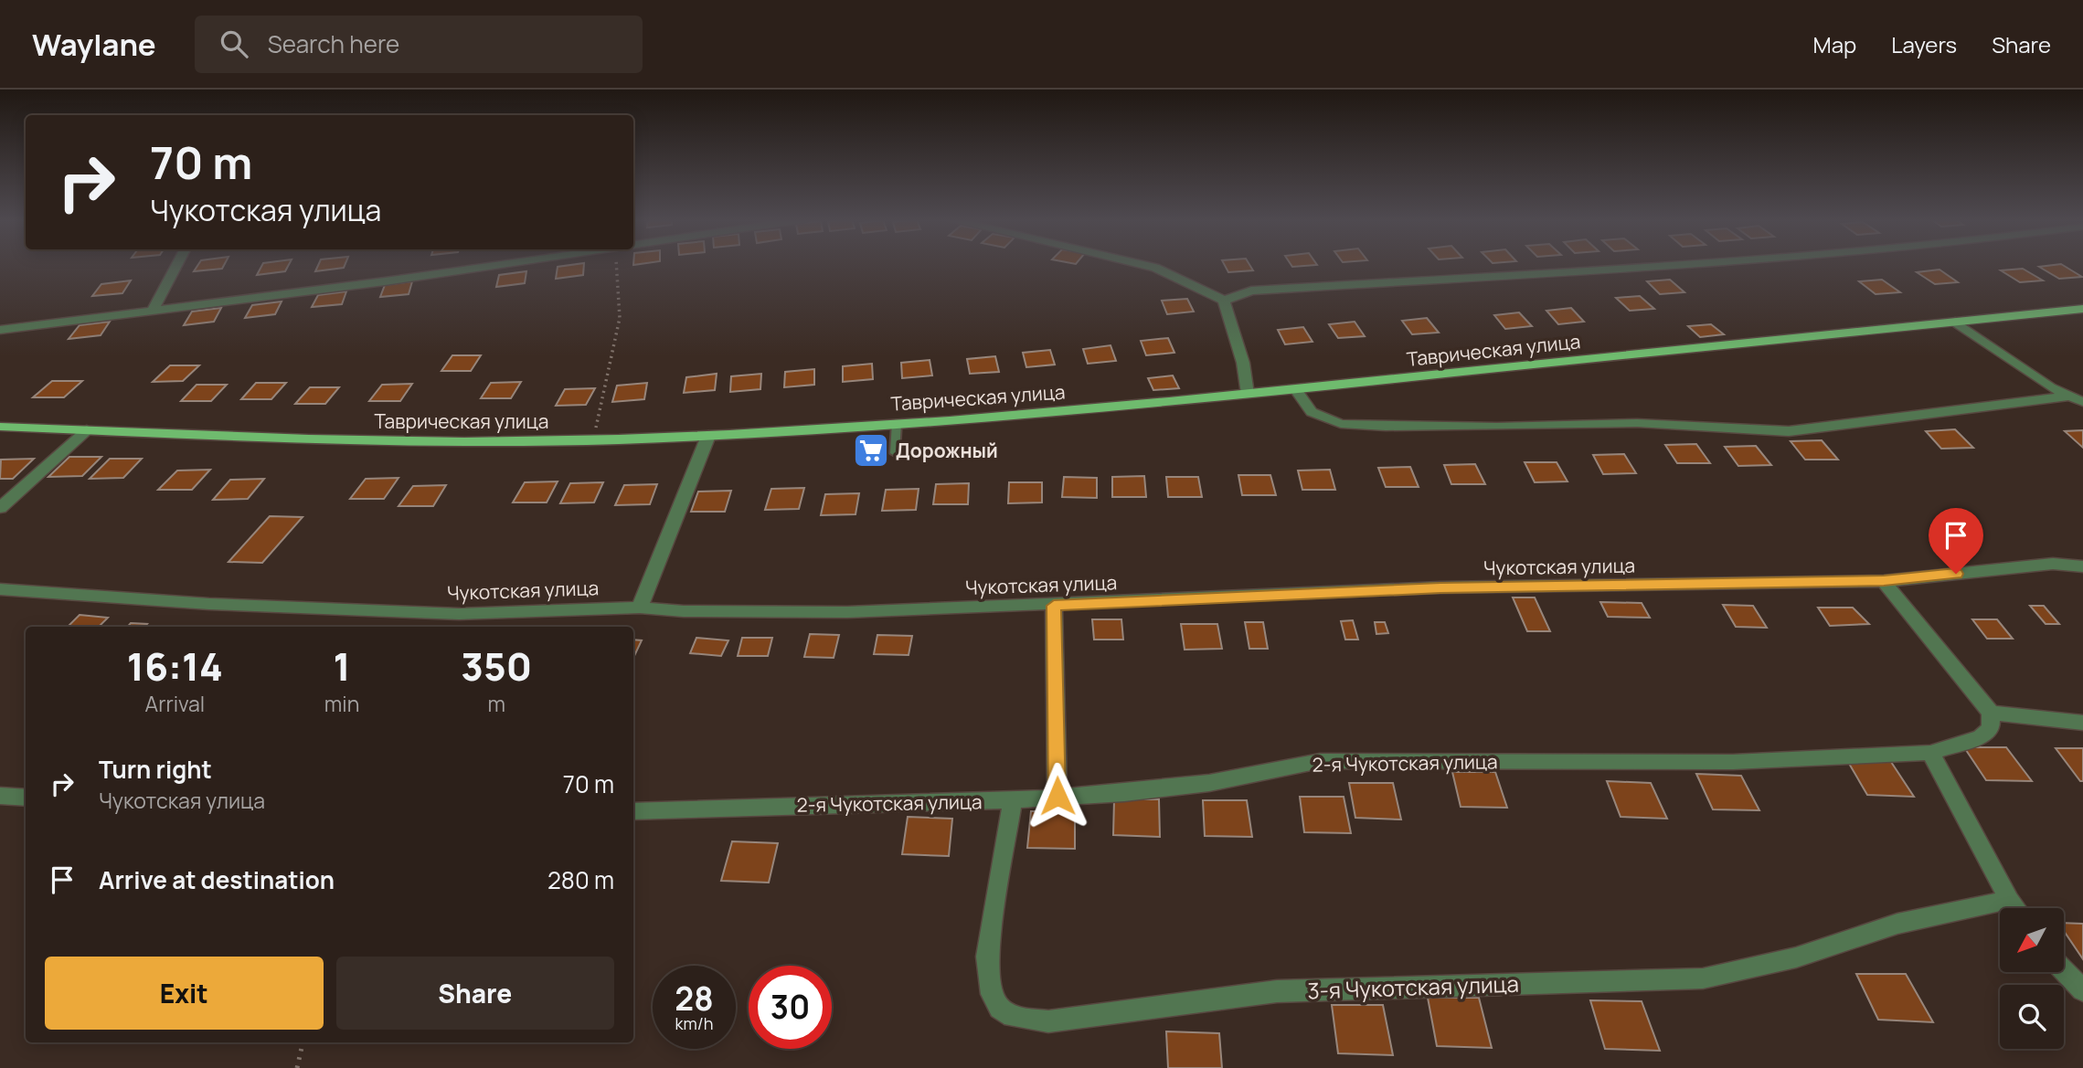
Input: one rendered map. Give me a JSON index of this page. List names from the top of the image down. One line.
{"streets":{"main road":["Таврическая улица"],"street":["Чукотская улица","2-я Чукотская улица","3-я Чукотская улица"]},"crossings":[["2-я Чукотская улица","3-я Чукотская улица"]],"places":{"supermarket":["Дорожный"]},"north":"bottom left","page":{"header":"Waylane","search":"Search here","nav":["Map","Layers","Share"],"turn":["70 m","Чукотская улица"],"eta":["16:14","Arrival","1","min","350","m"],"list":[{"name":"Turn right","note":"Чукотская улица","value":"70 m"},{"name":"Arrive at destination","value":"280 m"}],"buttons":["Exit","Share"],"speed":"28 km/h","limit":"30"}}
